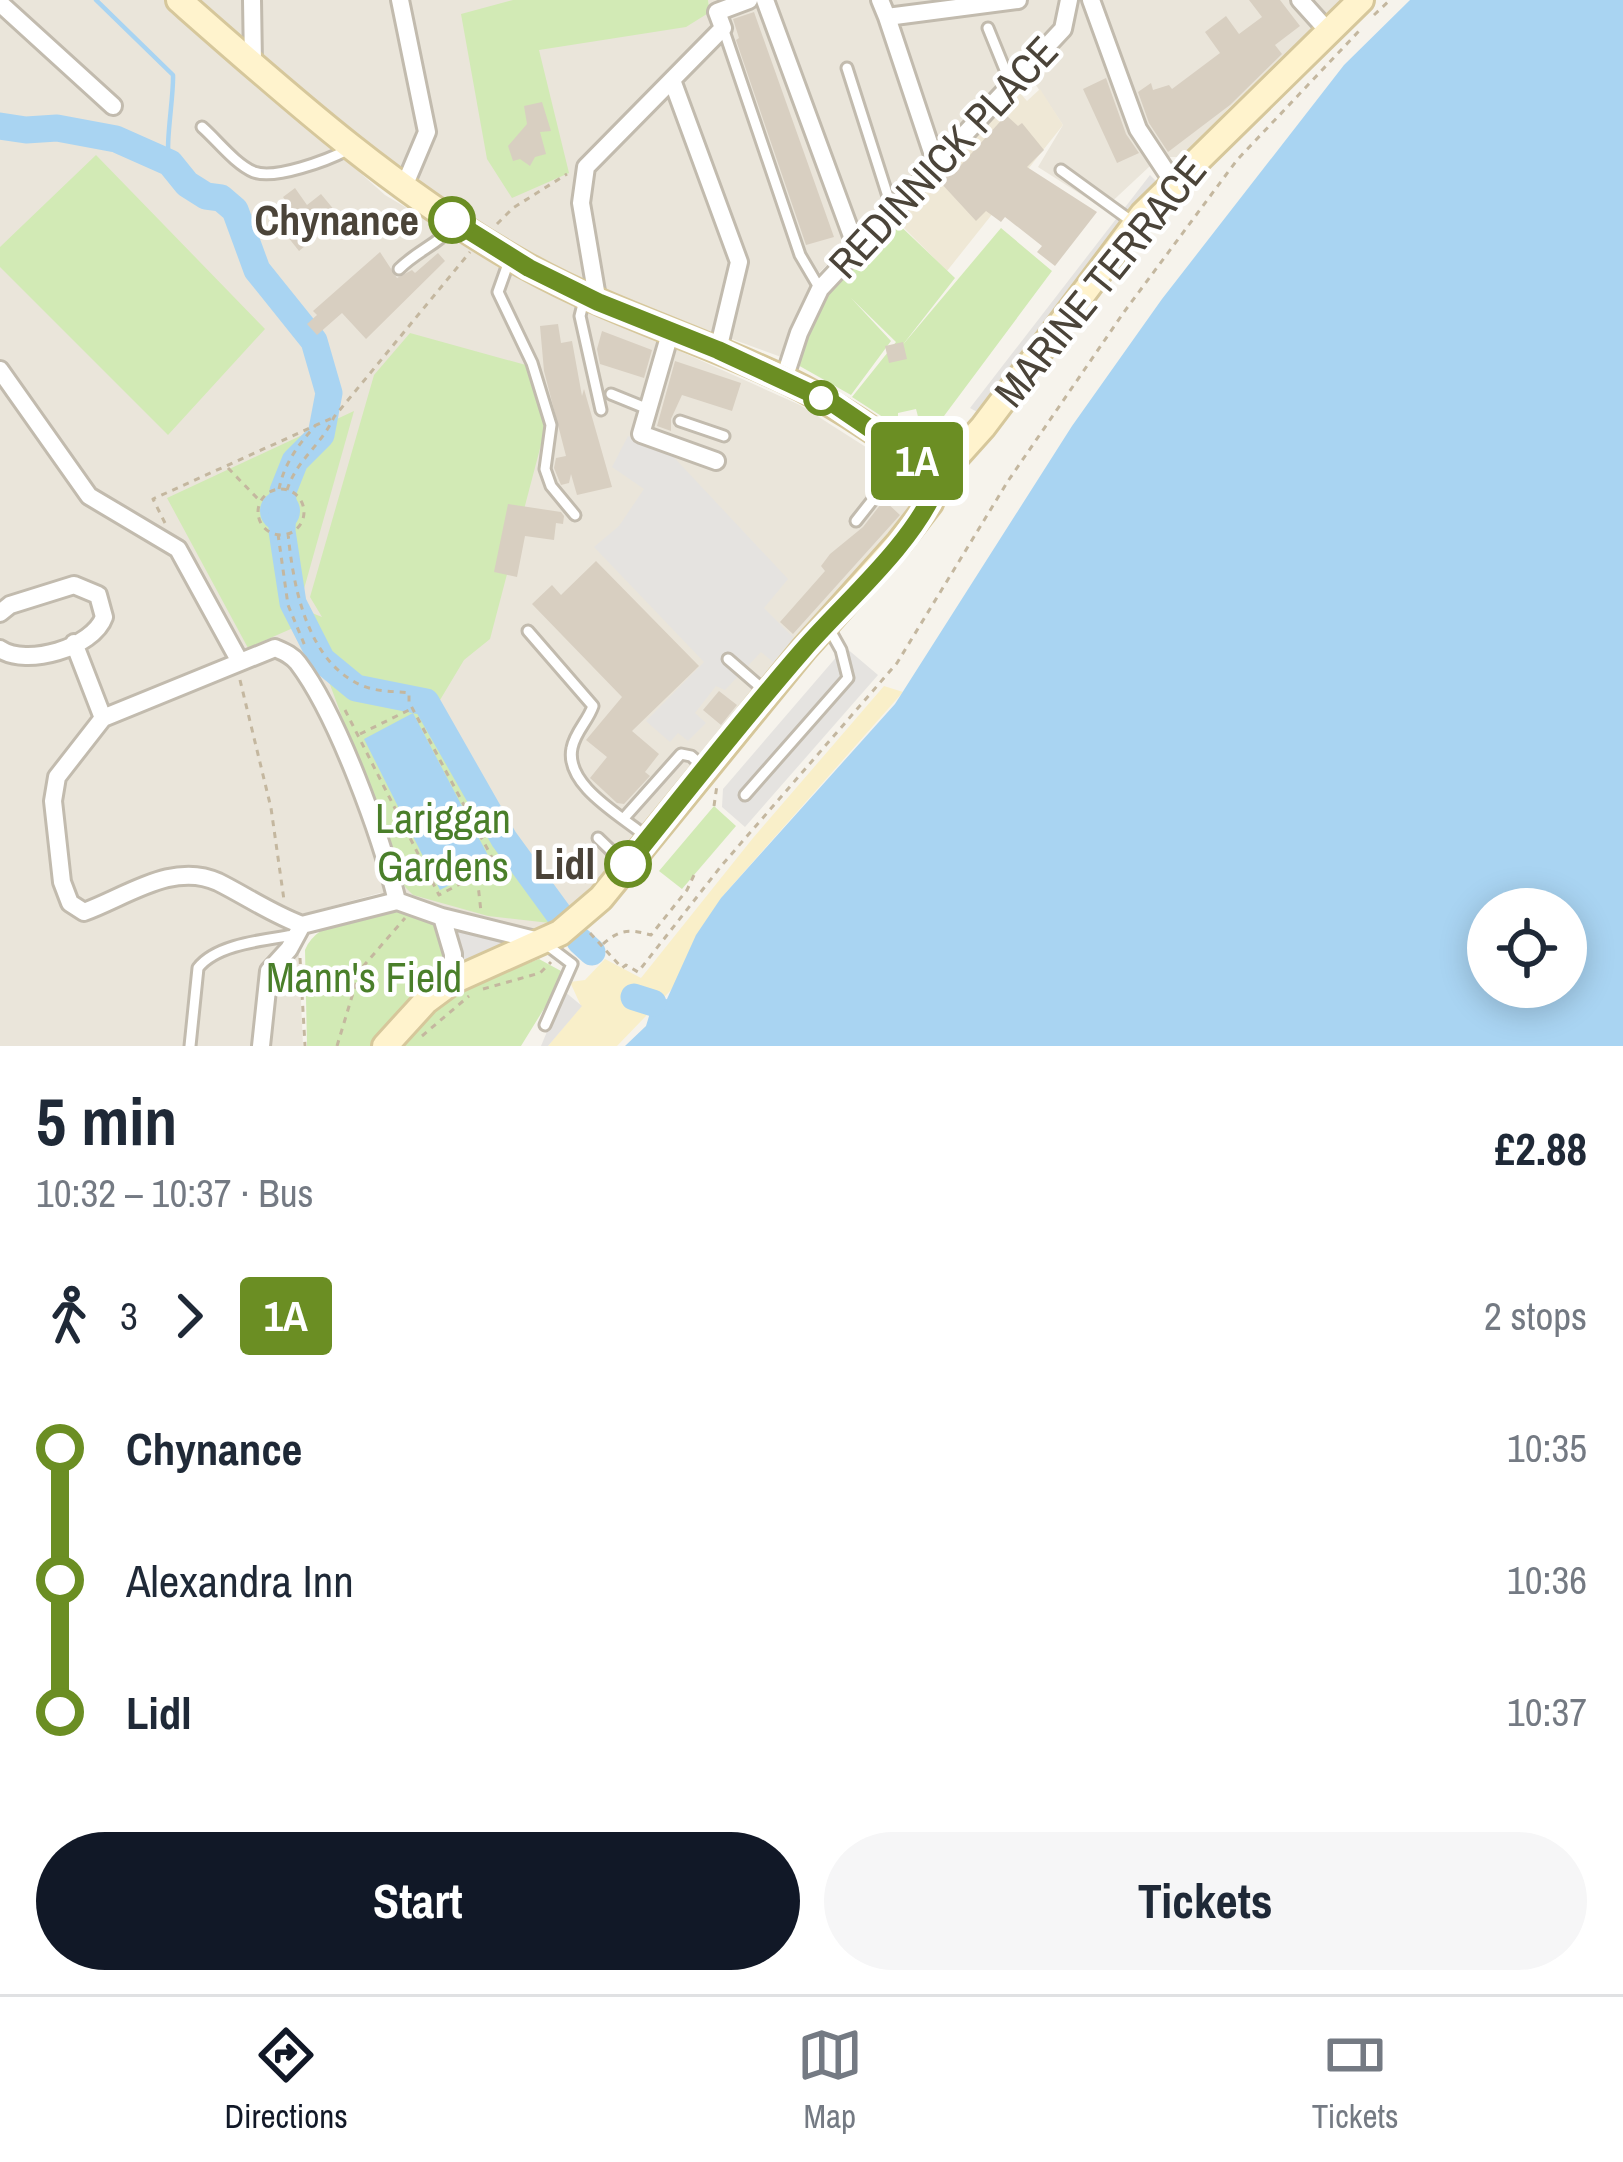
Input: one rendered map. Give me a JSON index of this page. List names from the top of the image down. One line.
{"streets":{"street":["REDINNICK PLACE","MARINE TERRACE"]},"parks":["Lariggan Gardens","Mann's Field"],"places":["Chynance","Lidl"],"lines":["bus line 1A"],"page":{"on_map":"1A","heading":["5 min","10:32 – 10:37 · Bus","£2.88"],"legs":["3","1A","2 stops"],"list":[{"name":"Chynance","value":"10:35"},{"name":"Alexandra Inn","value":"10:36"},{"name":"Lidl","value":"10:37"}],"buttons":["Start","Tickets"],"tabs":["Directions","Map","Tickets"]}}
